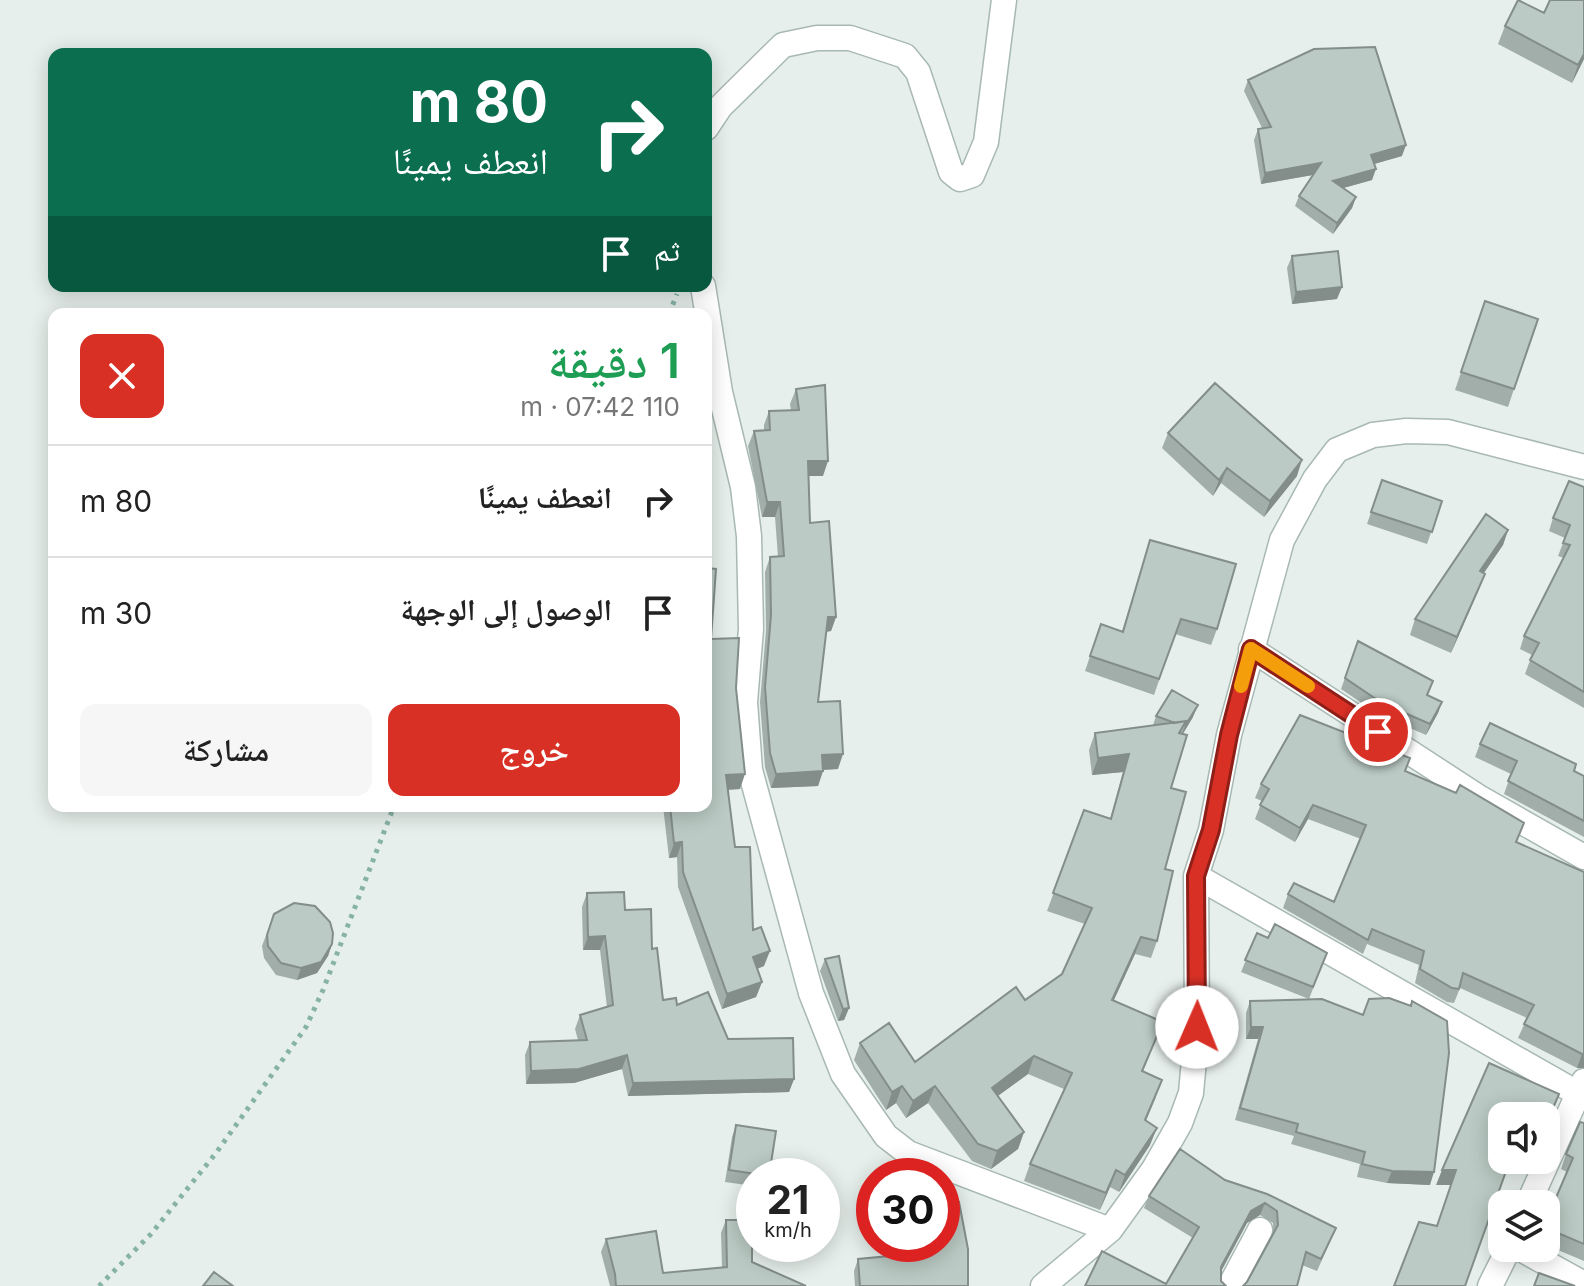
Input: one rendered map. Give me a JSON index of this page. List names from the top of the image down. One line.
{"page":{"turn":["80 m","انعطف يمينًا"],"then":"ثم","heading":["1 دقيقة","110 m · 07:42"],"list":[{"name":"انعطف يمينًا","value":"80 m"},{"name":"الوصول إلى الوجهة","value":"30 m"}],"buttons":["خروج","مشاركة"],"speed":"21 km/h","limit":"30"}}
